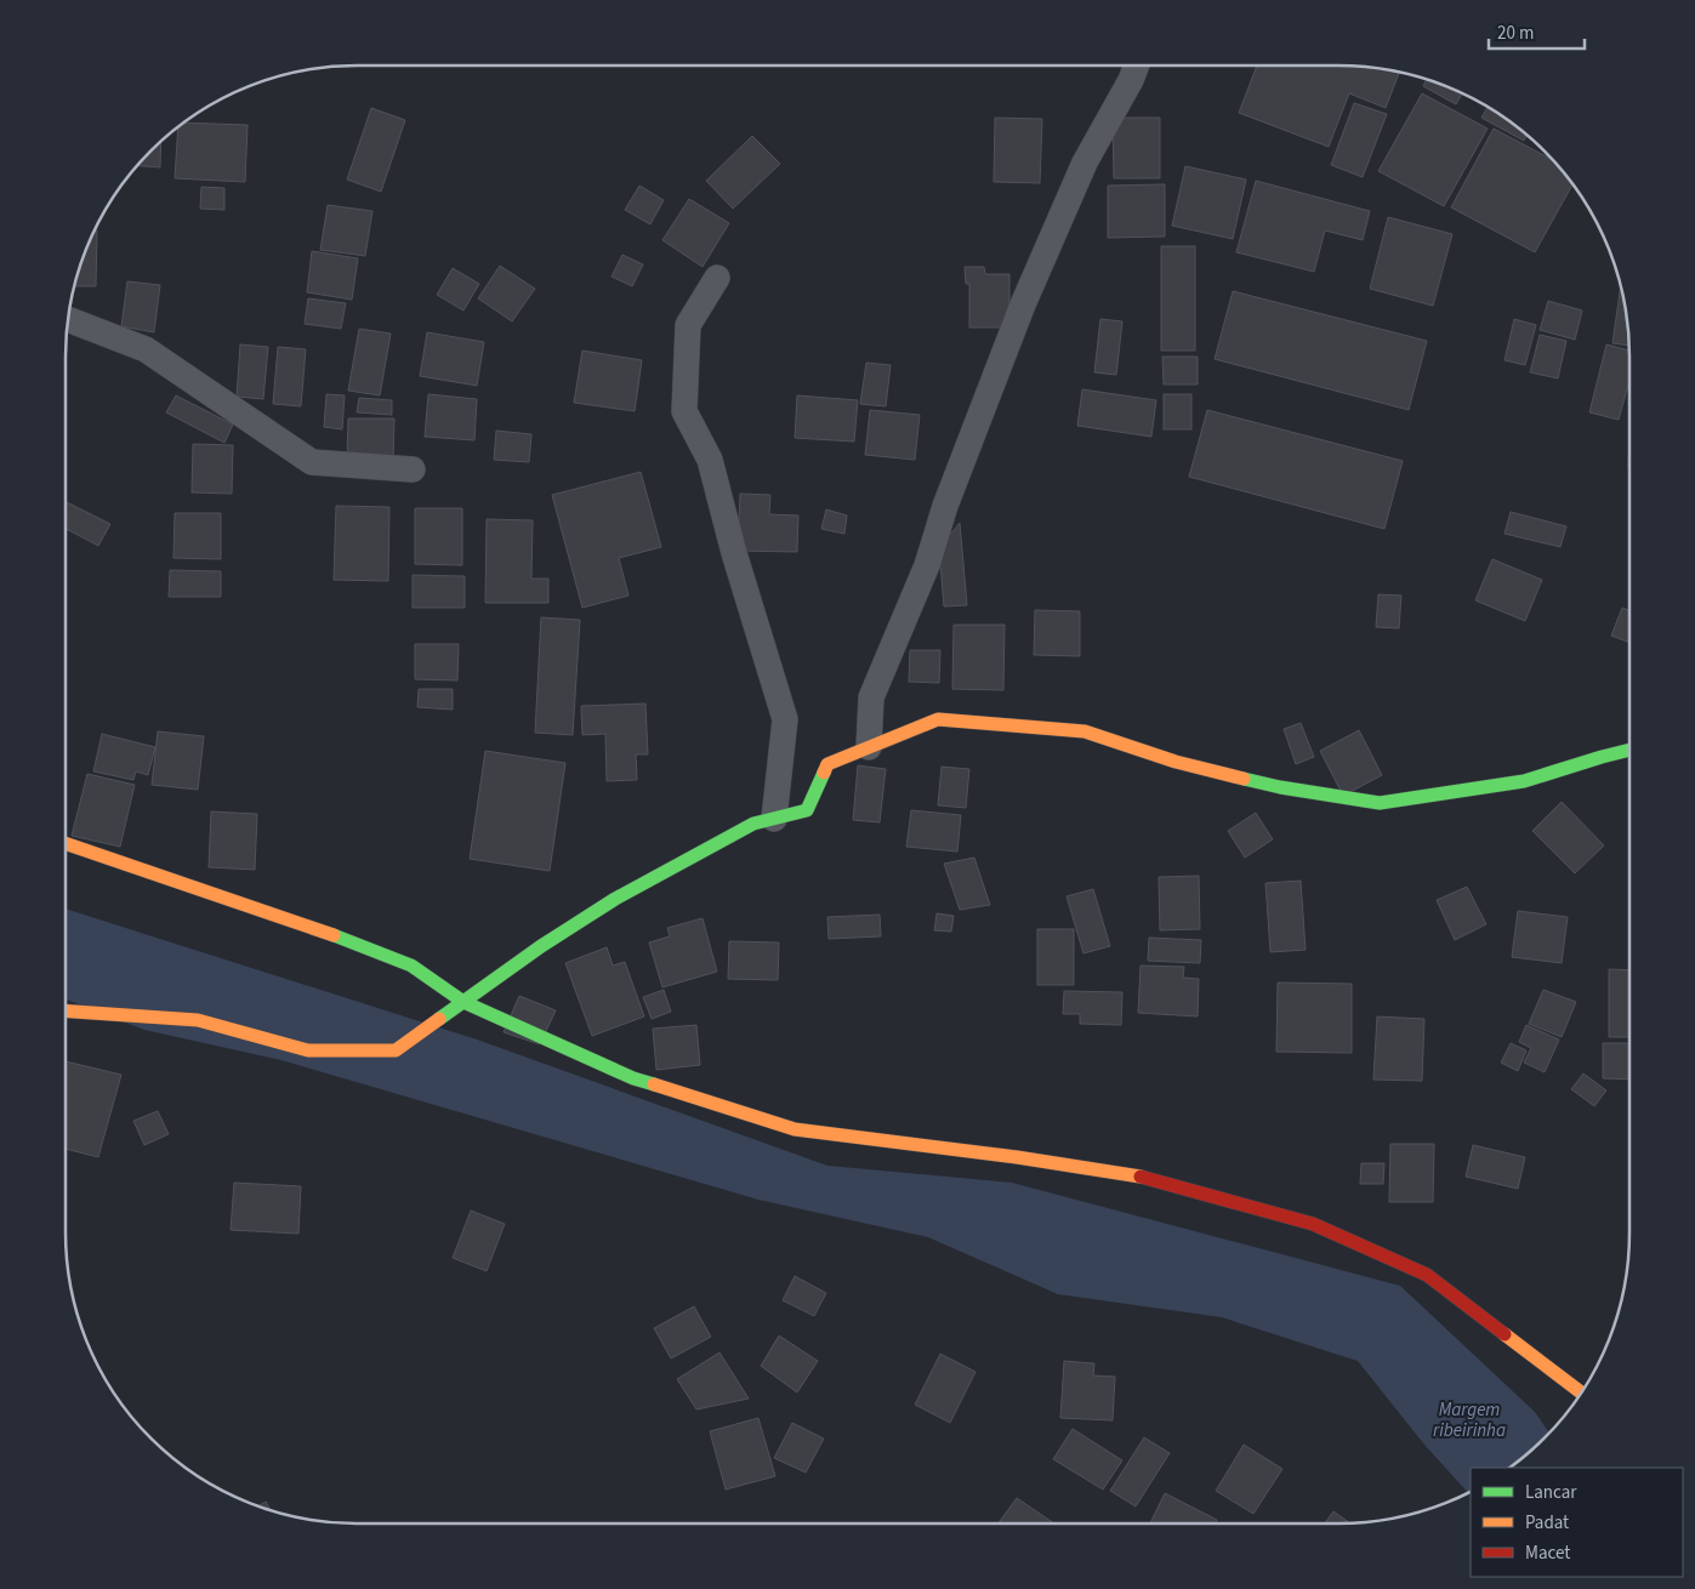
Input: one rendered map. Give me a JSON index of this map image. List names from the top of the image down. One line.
{"water":["Margem ribeirinha"],"legend":["Lancar","Padat","Macet"],"scale_bar":"20 m"}
